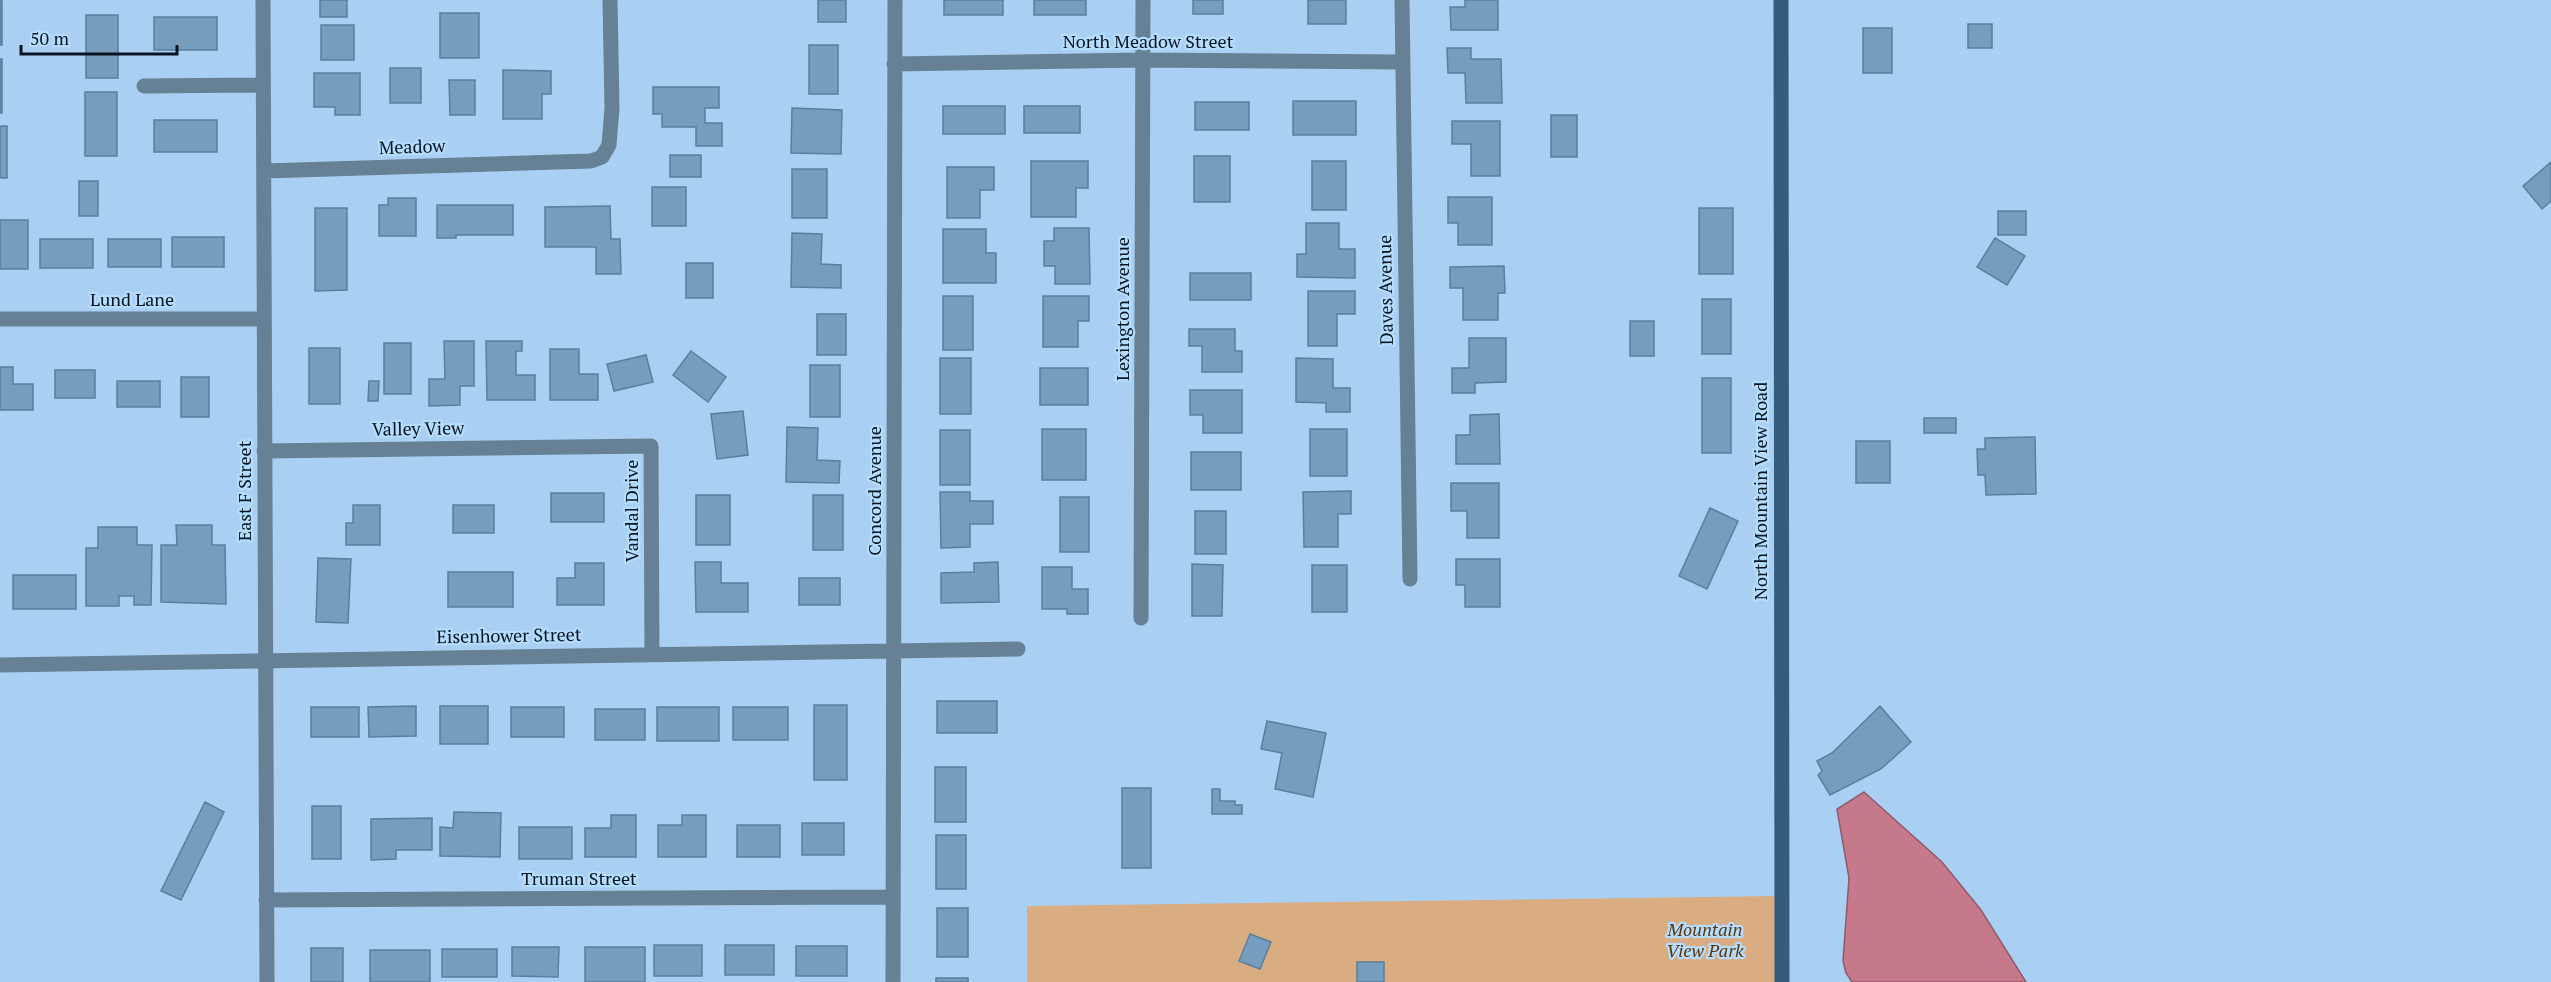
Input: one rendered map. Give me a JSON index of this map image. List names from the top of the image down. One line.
{"streets":{"street":["North Meadow Street","Meadow","Daves Avenue","Lund Lane","Lexington Avenue","Valley View","East F Street","Concord Avenue","North Mountain View Road","Vandal Drive","Eisenhower Street","Truman Street"]},"crossings":[["North Meadow Street","Daves Avenue"],["North Meadow Street","Lexington Avenue"],["North Meadow Street","Concord Avenue"],["Meadow","East F Street"],["Lund Lane","East F Street"],["Valley View","East F Street"],["Valley View","Vandal Drive"],["East F Street","Eisenhower Street"],["East F Street","Truman Street"],["Concord Avenue","Eisenhower Street"],["Concord Avenue","Truman Street"],["Vandal Drive","Eisenhower Street"]],"parks":["Mountain View Park"],"scale_bar":"50 m"}
